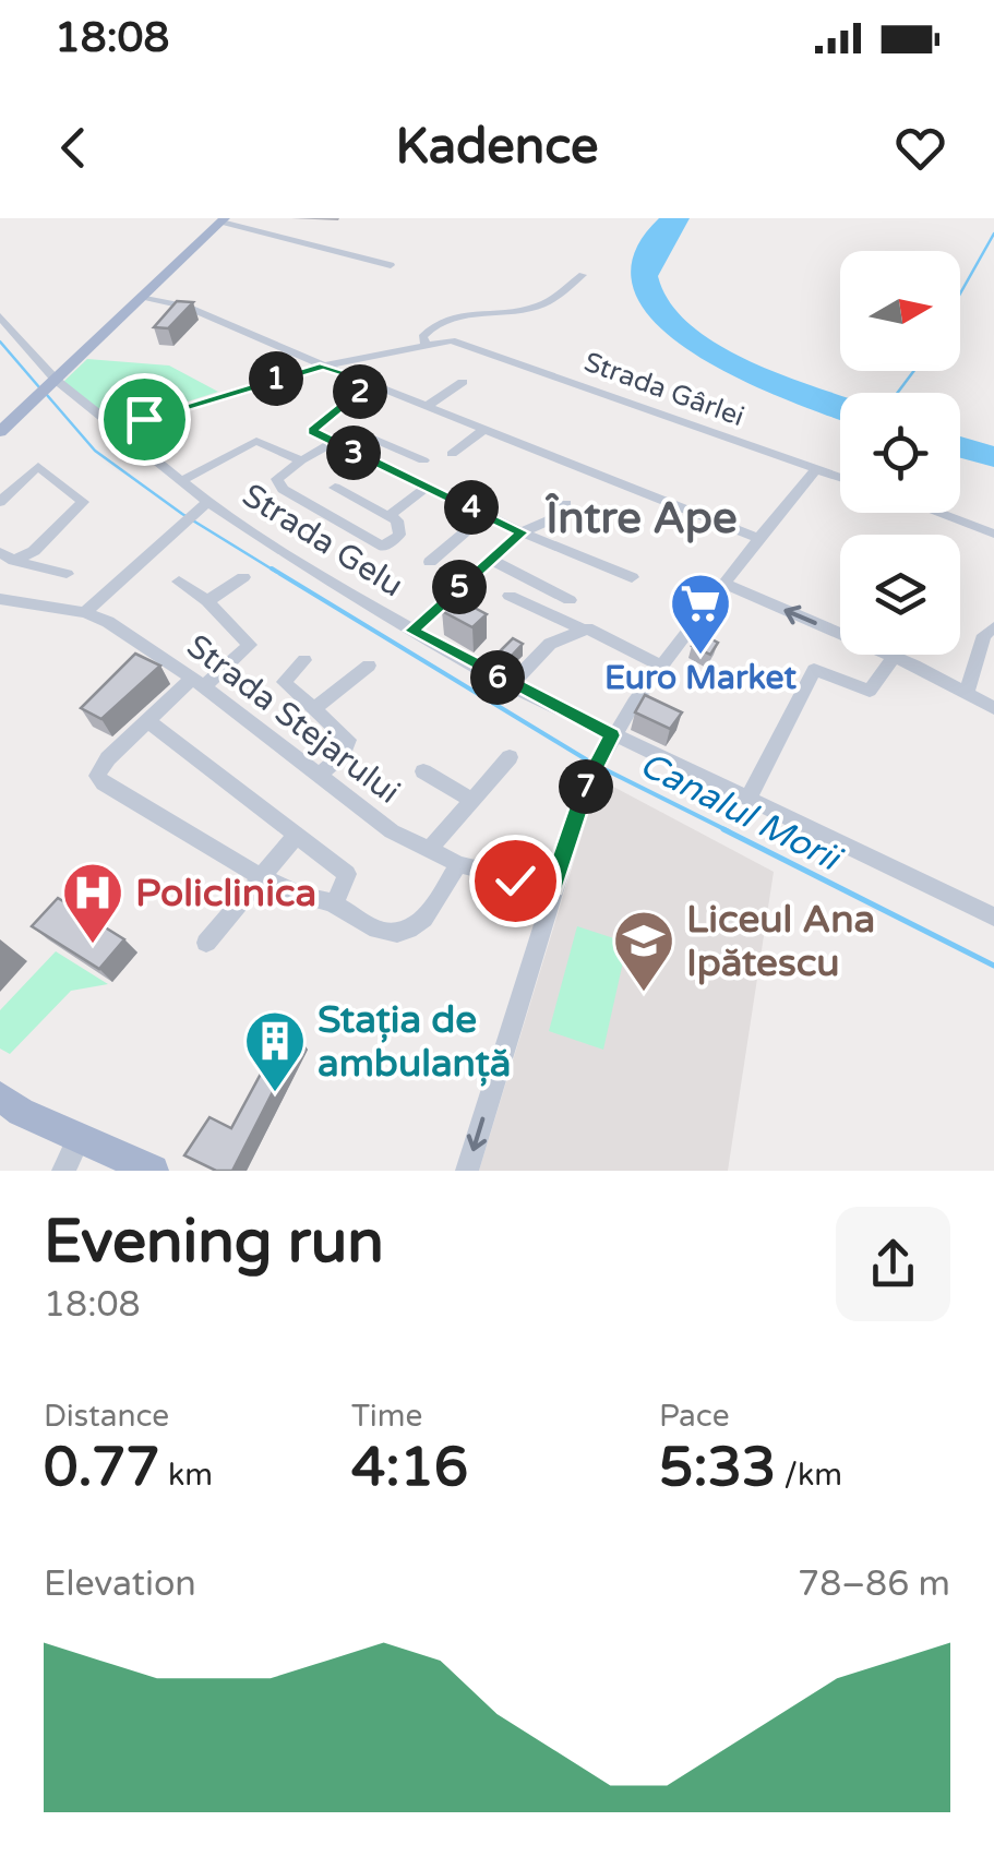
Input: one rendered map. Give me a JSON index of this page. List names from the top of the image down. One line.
{"streets":{"street":["Strada Gârlei","Strada Gelu","Strada Stejarului"]},"districts":["Între Ape"],"water":["Canalul Morii"],"places":{"supermarket":["Euro Market"],"hospital":["Policlinica"],"school or university":["Liceul Ana Ipătescu"],"building":["Stația de ambulanță"]},"north":"right","page":{"status":"18:08","header":"Kadence","pins":["1","2","3","4","5","6","7"],"heading":["Evening run","18:08"],"stats":[["Distance","0.77 km"],["Time","4:16"],["Pace","5:33 /km"]],"chart":["Elevation","78–86 m"]}}
